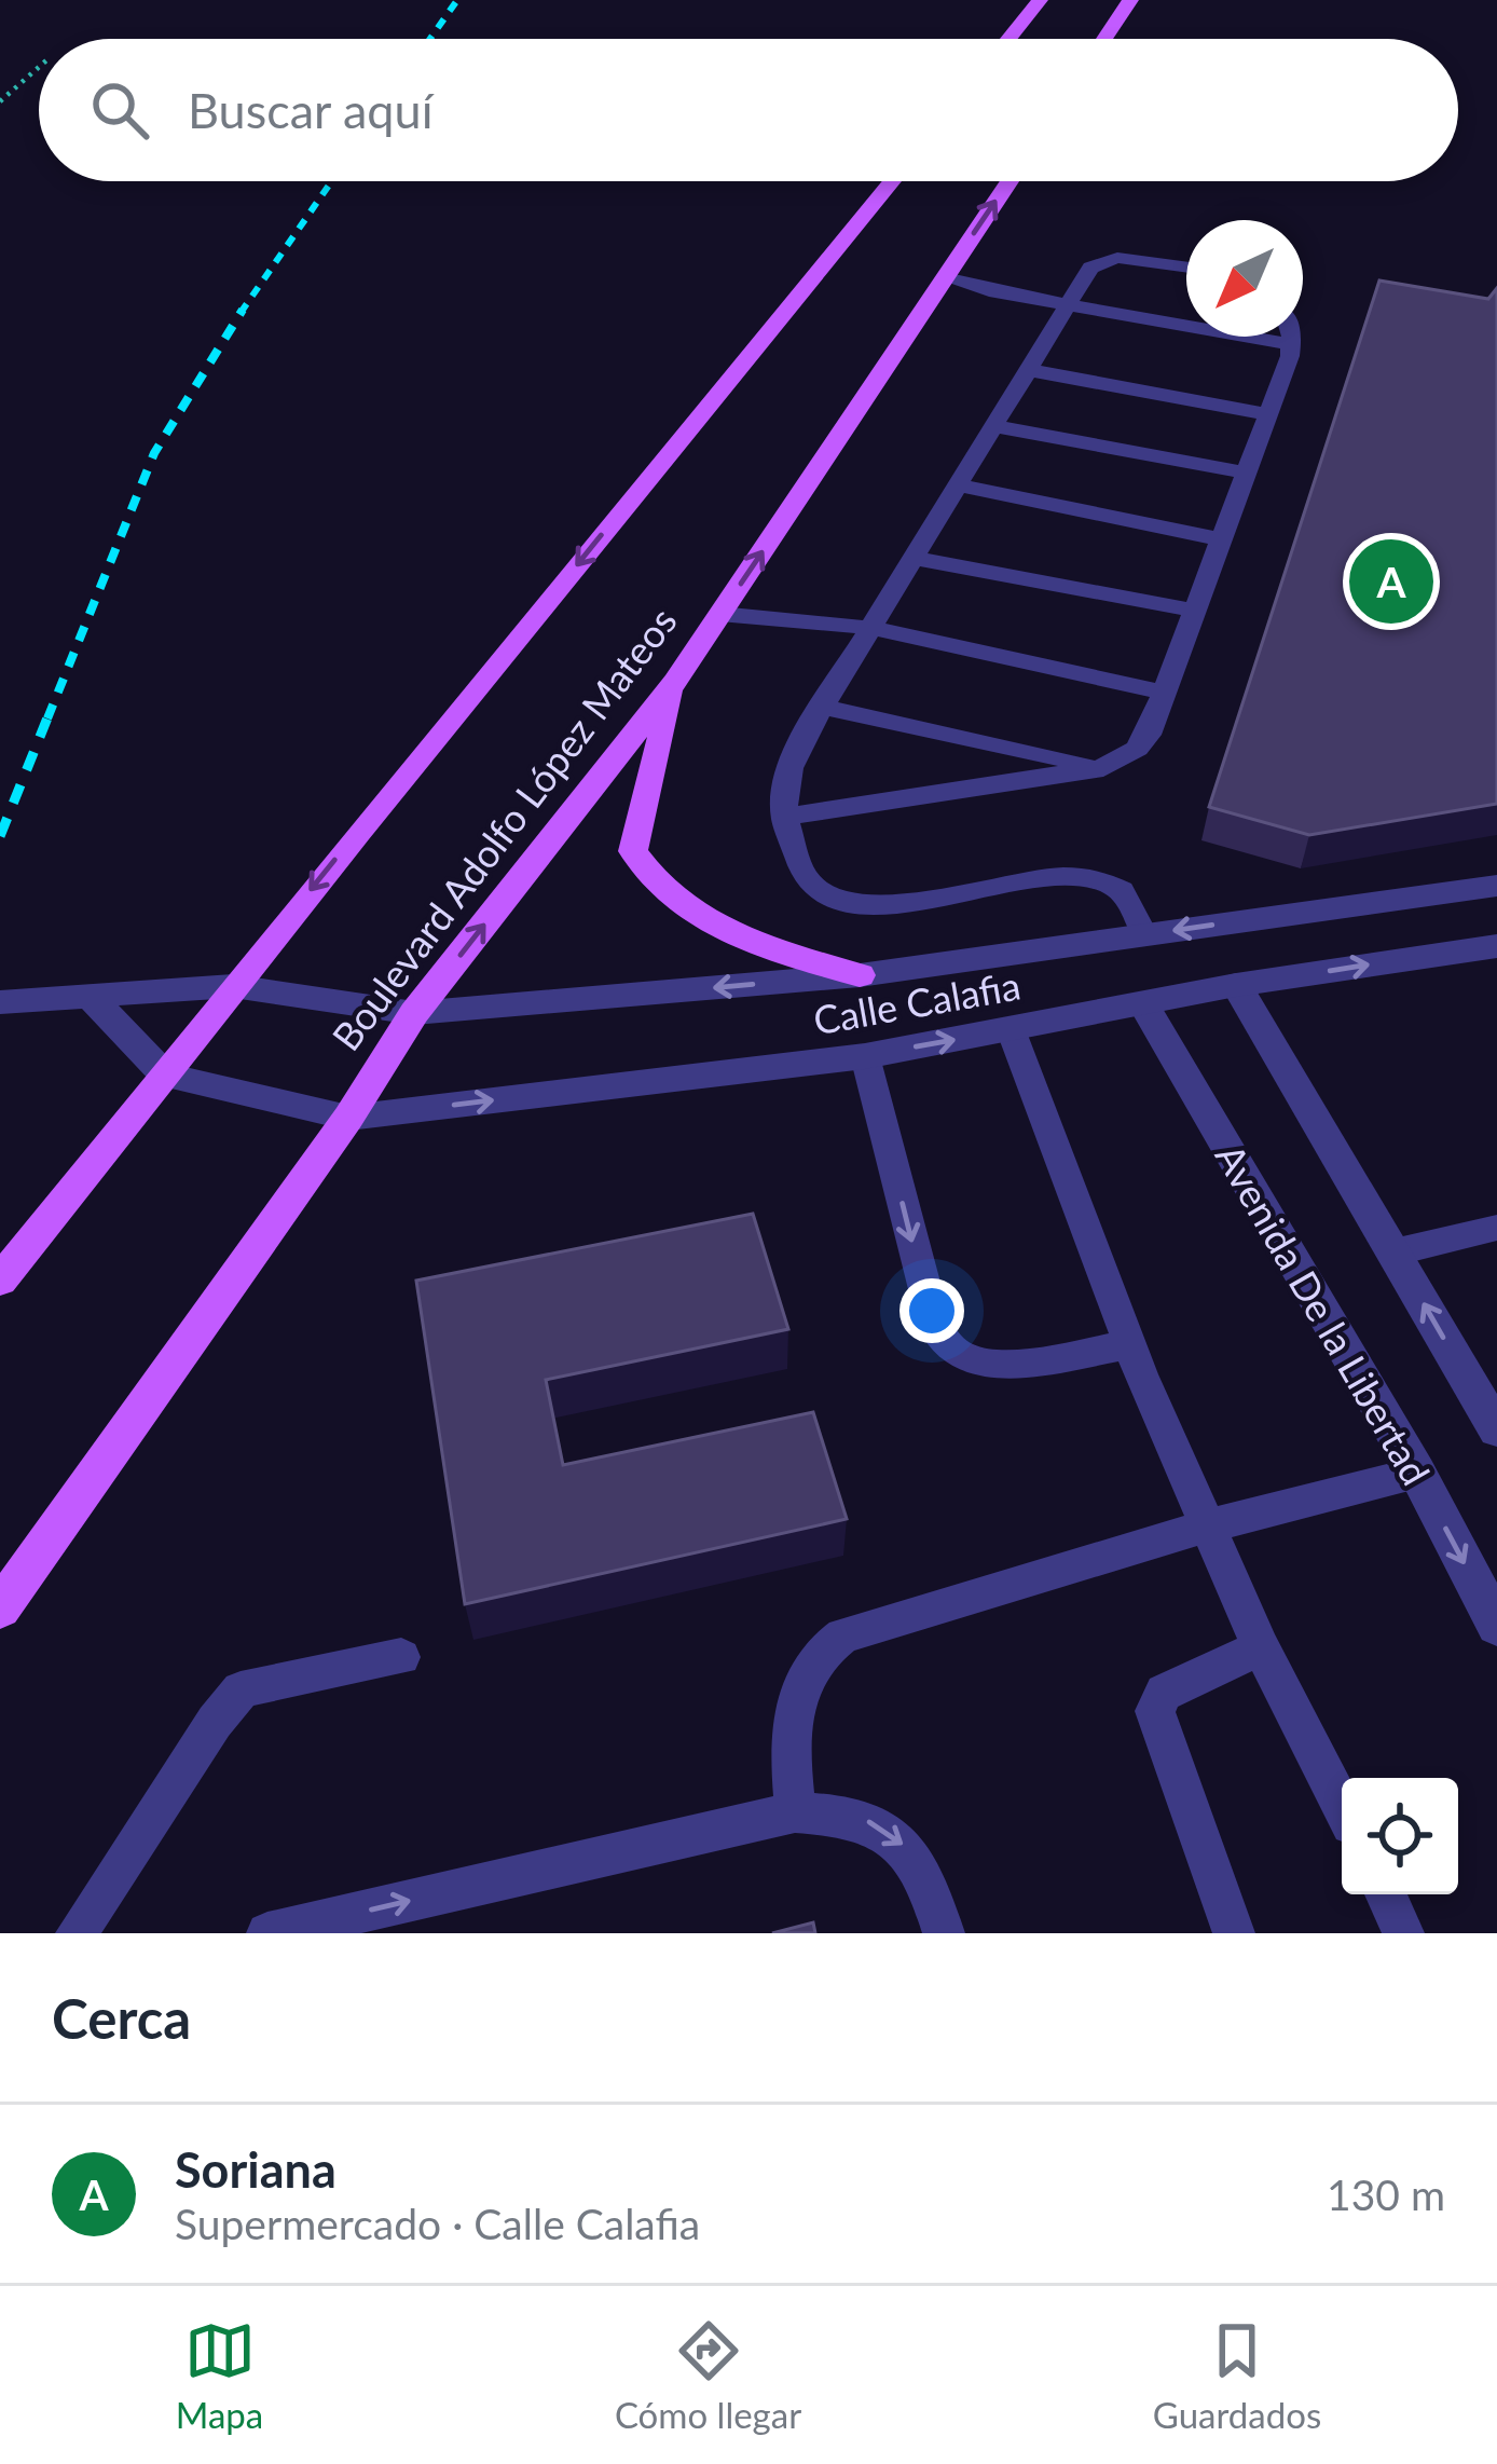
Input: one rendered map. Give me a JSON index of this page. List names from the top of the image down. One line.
{"streets":{"main road":["Boulevard Adolfo López Mateos"],"street":["Calle Calafia","Avenida De la Libertad"]},"crossings":[["Boulevard Adolfo López Mateos","Calle Calafia"],["Calle Calafia","Avenida De la Libertad"]],"north":"bottom left","page":{"search":"Buscar aquí","pins":"A","heading":"Cerca","list":[{"mark":"A","name":"Soriana","note":"Supermercado · Calle Calafia","value":"130 m"}],"nav":["Mapa","Cómo llegar","Guardados"]}}
